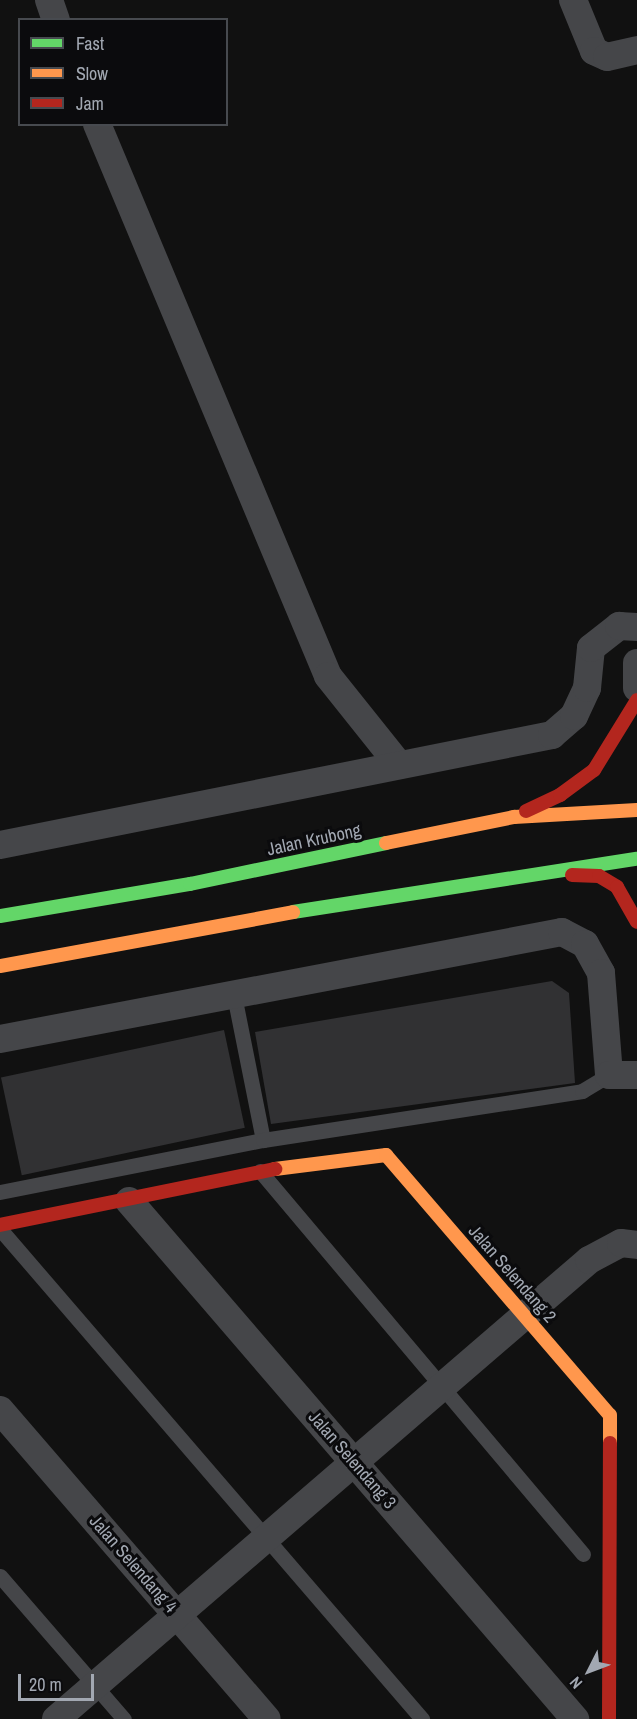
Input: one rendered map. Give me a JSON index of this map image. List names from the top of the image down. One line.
{"streets":{"main road":["Jalan Krubong","Jalan Selendang 2"],"street":["Jalan Selendang 3","Jalan Selendang 4"]},"legend":["Fast","Slow","Jam"],"scale_bar":"20 m","north":"bottom left"}
